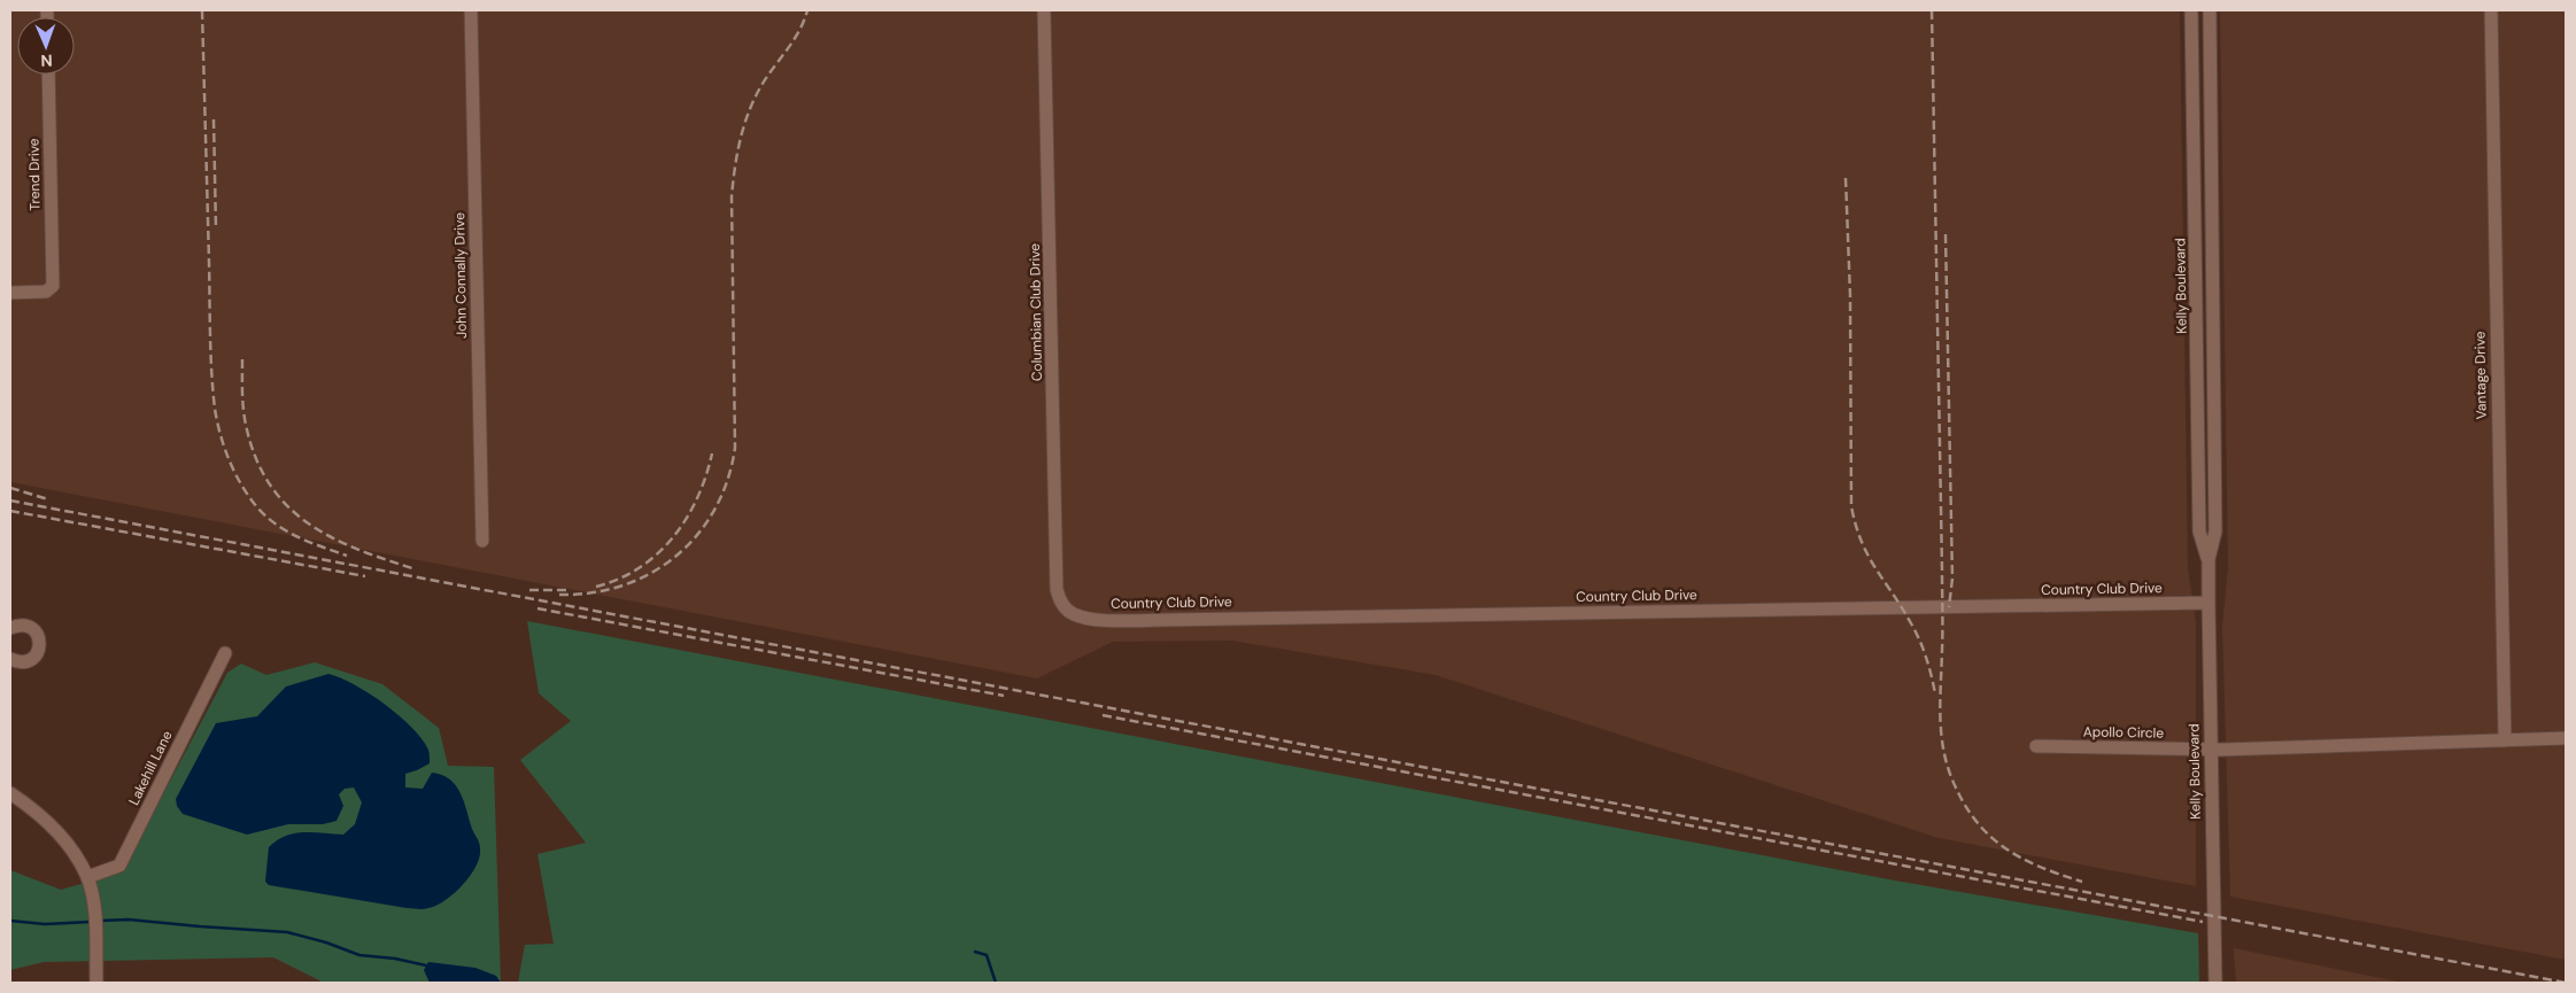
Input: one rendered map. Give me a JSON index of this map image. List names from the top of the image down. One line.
{"streets":{"street":["Trend Drive","John Connally Drive","Kelly Boulevard","Columbian Club Drive","Vantage Drive","Country Club Drive","Apollo Circle","Lakehill Lane"]},"crossings":[["Kelly Boulevard","Country Club Drive"],["Kelly Boulevard","Apollo Circle"],["Columbian Club Drive","Country Club Drive"]],"north":"bottom"}
